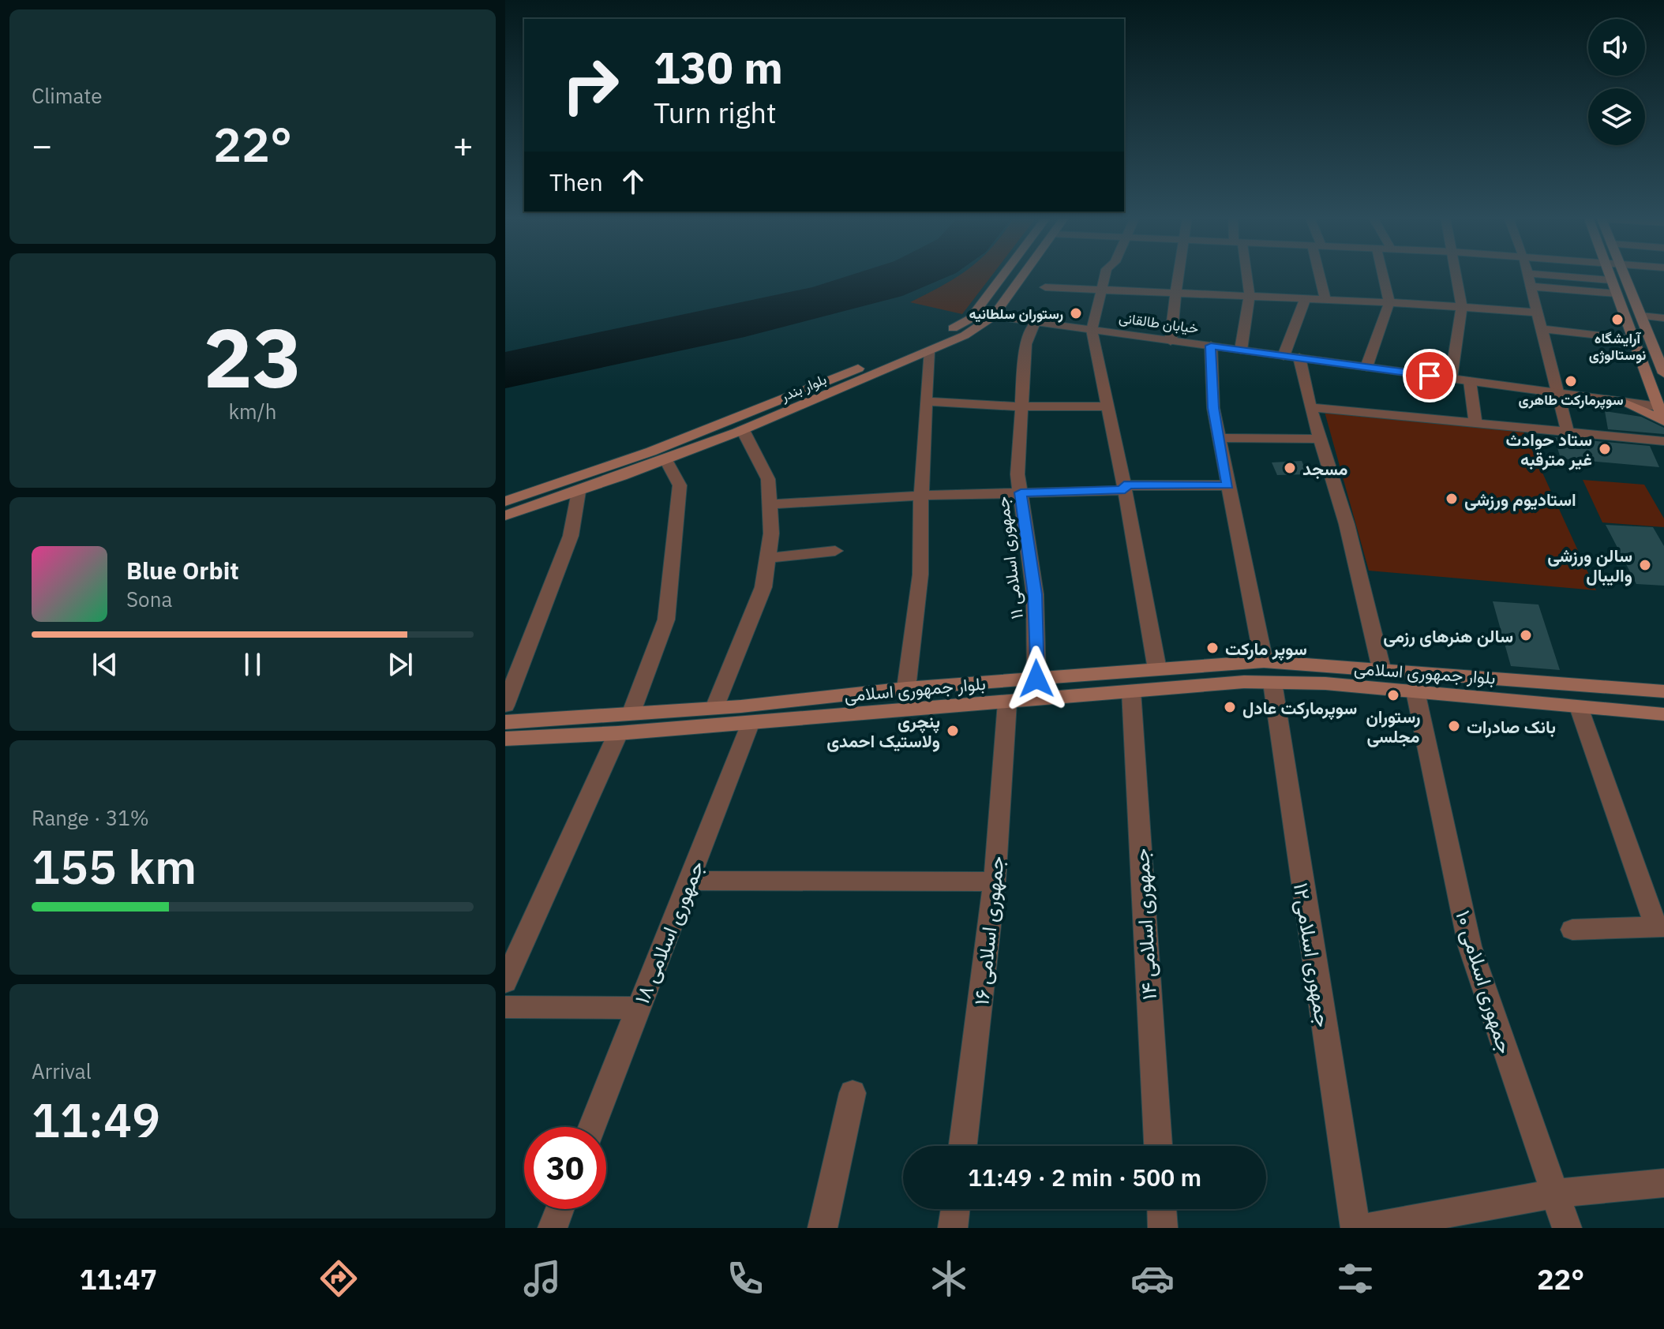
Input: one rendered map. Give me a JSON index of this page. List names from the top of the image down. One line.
{"streets":{"main road":["بلوار بندر","بلوار جمهوری اسلامی"],"street":["خیابان طالقانی","جمهوری اسلامی ۱۱","جمهوری اسلامی ۱۴","جمهوری اسلامی ۱۶","جمهوری اسلامی ۱۸","جمهوری اسلامی۱۲","جمهوری اسلامی ۱۰"]},"crossings":[["خیابان طالقانی","بلوار بندر"],["خیابان طالقانی","جمهوری اسلامی ۱۱"],["خیابان طالقانی","جمهوری اسلامی۱۲"],["جمهوری اسلامی ۱۱","بلوار جمهوری اسلامی"],["بلوار جمهوری اسلامی","جمهوری اسلامی ۱۴"],["بلوار جمهوری اسلامی","جمهوری اسلامی ۱۶"],["بلوار جمهوری اسلامی","جمهوری اسلامی ۱۸"],["بلوار جمهوری اسلامی","جمهوری اسلامی۱۲"],["بلوار جمهوری اسلامی","جمهوری اسلامی ۱۰"]],"places":["رستوران سلطانیه","آرایشگاه نوستالوژی","سوپرمارکت طاهری","ستاد حوادث غیر مترقبه","مسجد","استادیوم ورزشی","سالن ورزشی والیبال","سالن هنرهای رزمی","سوپر مارکت","رستوران مجلسی","سوپرمارکت عادل","بانک صادرات","پنچری ولاستیک احمدی"],"page":{"tile":["Climate",["23","km/h"],["Range · 31%","155 km"],["Arrival","11:49"]],"turn":["130 m","Turn right"],"heat":["−","22°","+"],"then":"Then","song":["Blue Orbit","Sona"],"limit":"30","trip":"11:49 · 2 min · 500 m","tabs":["11:47","22°"]}}
